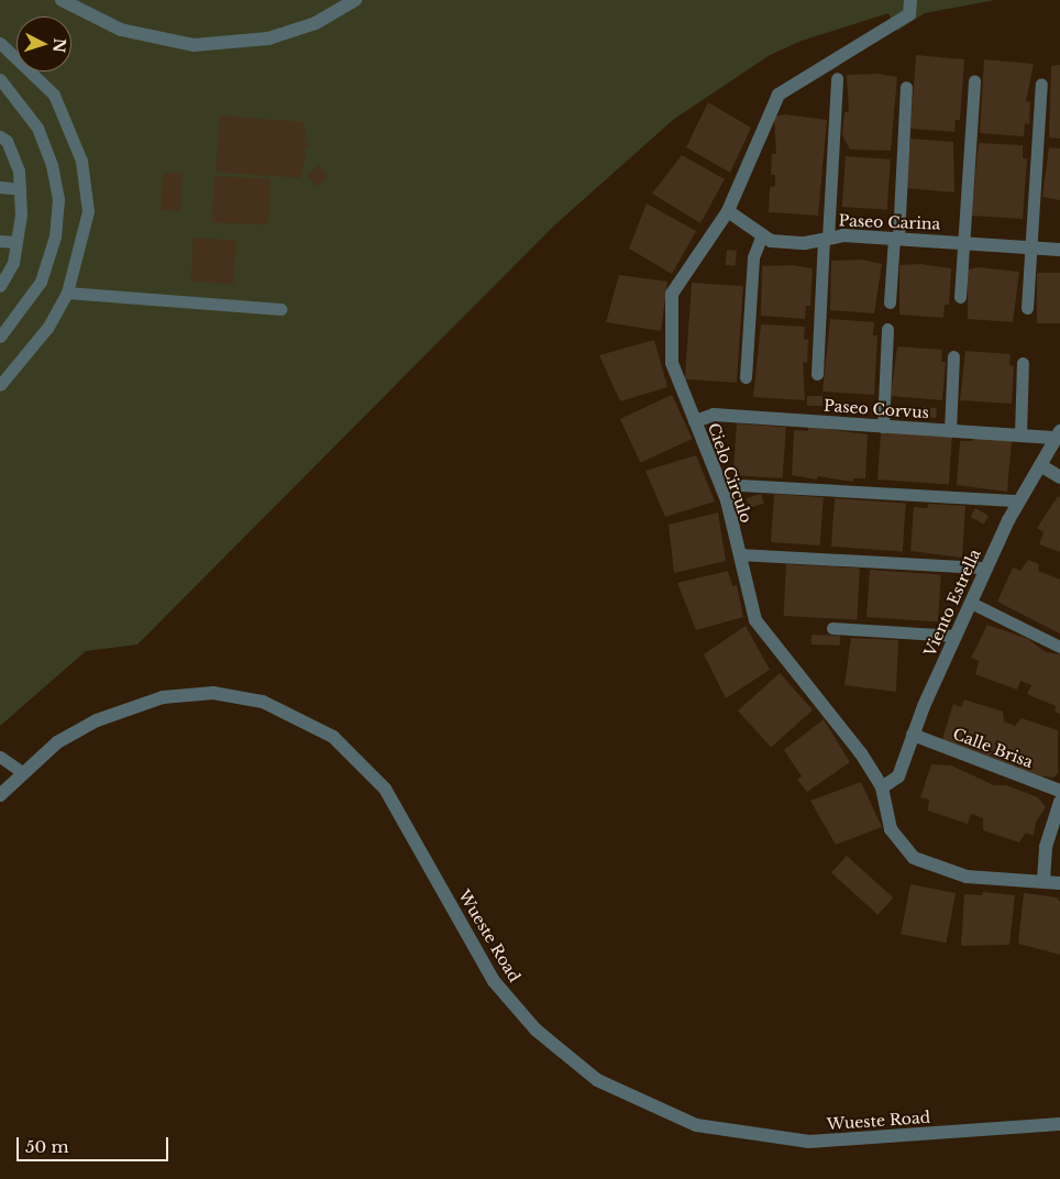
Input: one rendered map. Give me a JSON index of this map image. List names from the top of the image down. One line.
{"streets":{"street":["Paseo Carina","Paseo Corvus","Cielo Circulo","Viento Estrella","Calle Brisa","Wueste Road"]},"crossings":[["Paseo Carina","Cielo Circulo"],["Paseo Corvus","Cielo Circulo"],["Paseo Corvus","Viento Estrella"],["Cielo Circulo","Viento Estrella"],["Viento Estrella","Calle Brisa"]],"scale_bar":"50 m","north":"right"}
